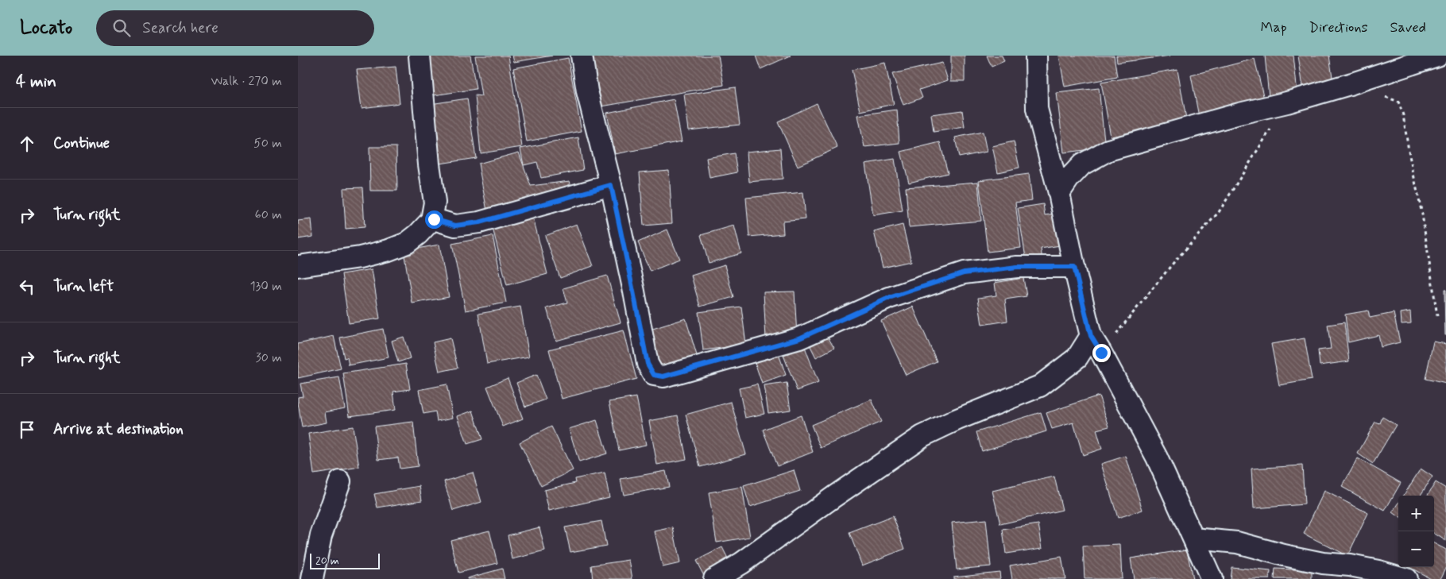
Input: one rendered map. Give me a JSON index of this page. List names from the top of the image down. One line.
{"scale_bar":"20 m","page":{"header":"Locato","search":"Search here","nav":["Map","Directions","Saved"],"heading":["4 min","Walk · 270 m"],"list":[["Continue","50 m"],["Turn right","60 m"],["Turn left","130 m"],["Turn right","30 m"],"Arrive at destination"],"map_buttons":["+","−"],"scale":"20 m"}}
